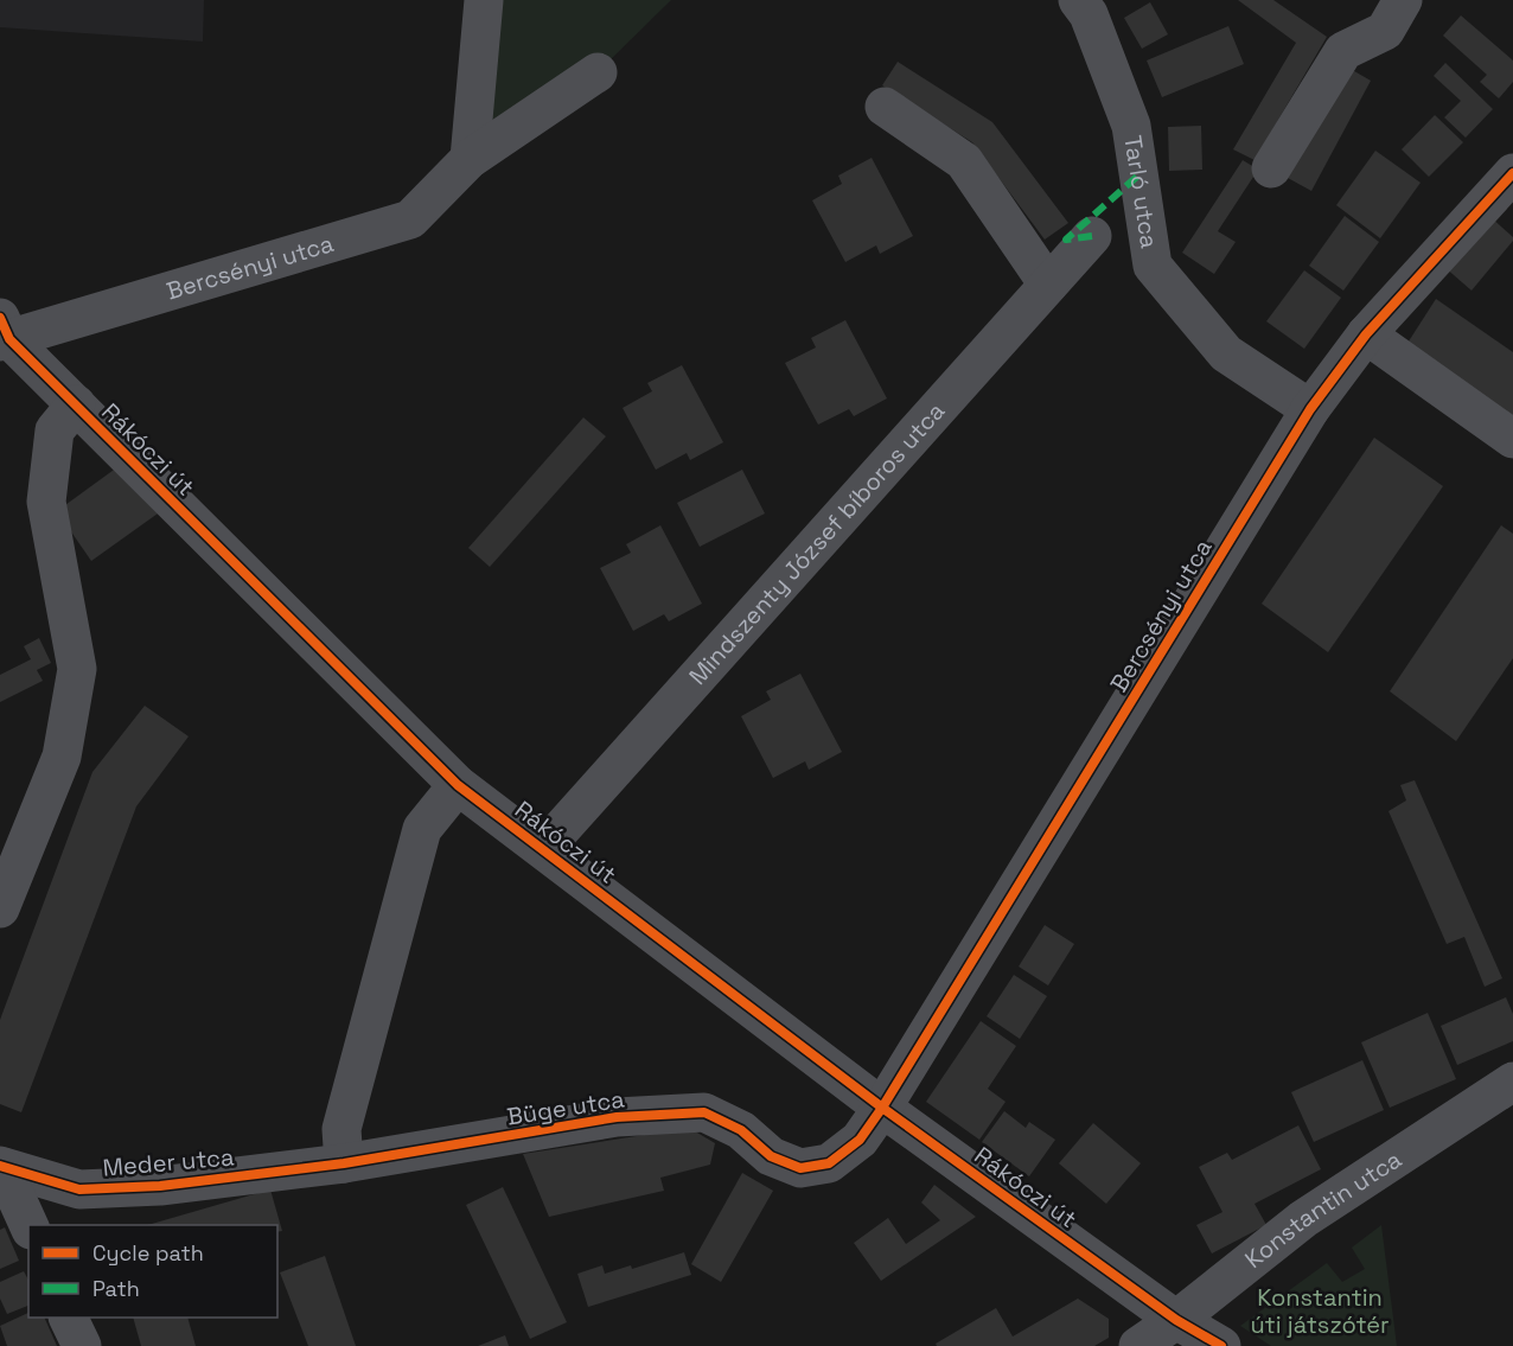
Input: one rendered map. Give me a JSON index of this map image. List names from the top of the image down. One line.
{"streets":{"street":["Tarló utca","Bercsényi utca","Rákóczi út","Mindszenty József bíboros utca","Büge utca","Meder utca","Konstantin utca"]},"crossings":[["Tarló utca","Bercsényi utca"],["Bercsényi utca","Rákóczi út"],["Bercsényi utca","Büge utca"],["Rákóczi út","Mindszenty József bíboros utca"],["Rákóczi út","Büge utca"],["Rákóczi út","Konstantin utca"],["Büge utca","Meder utca"]],"parks":["Konstantin úti játszótér"],"legend":["Cycle path","Path"]}
